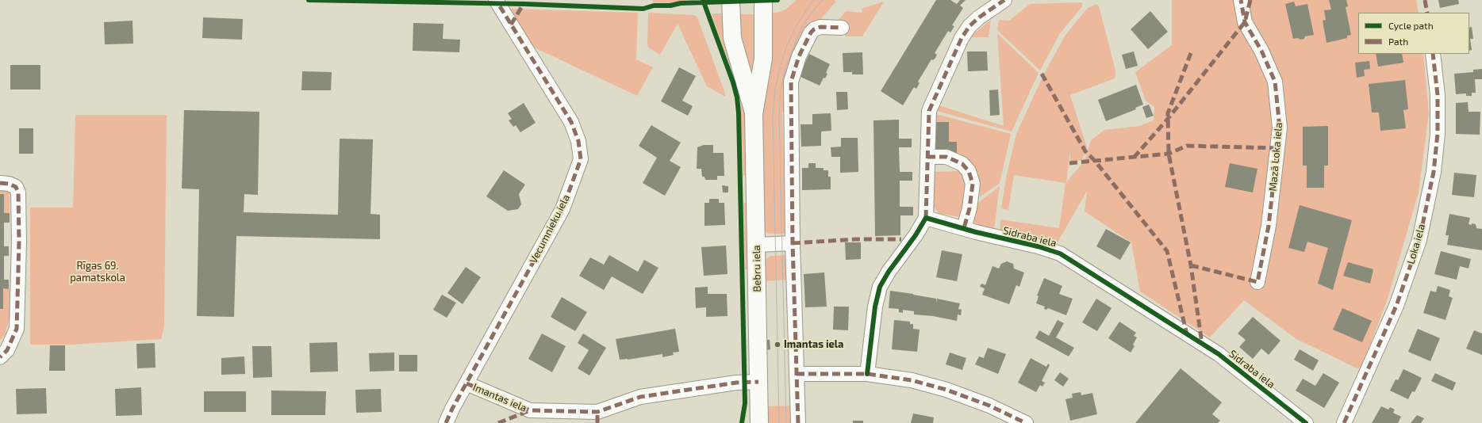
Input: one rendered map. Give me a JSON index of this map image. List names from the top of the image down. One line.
{"streets":{"street":["Mazā Loka iela","Vecumnieku iela","Sidraba iela","Loka iela","Bebru iela","Imantas iela"]},"crossings":[["Vecumnieku iela","Imantas iela"],["Bebru iela","Imantas iela"]],"parks":["Rīgas 69. pamatskola"],"places":["Imantas iela"],"legend":["Cycle path","Path"]}
